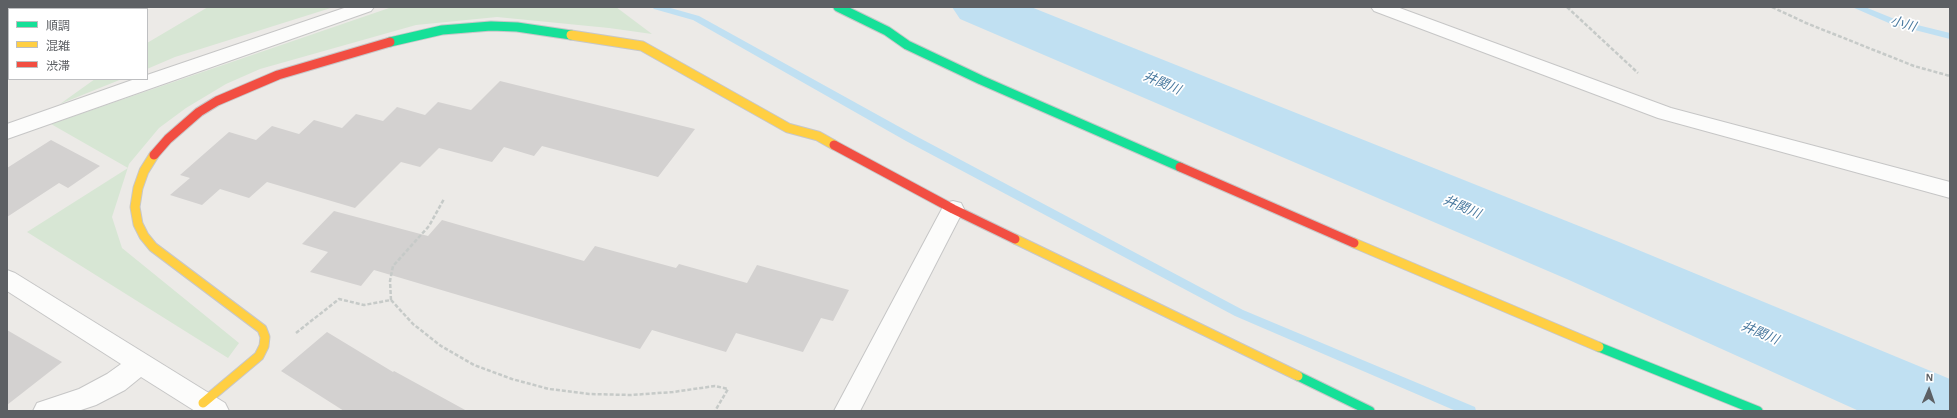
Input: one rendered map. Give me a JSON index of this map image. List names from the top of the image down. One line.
{"water":["小川","井関川"],"legend":["順調","混雑","渋滞"],"north":"top"}
